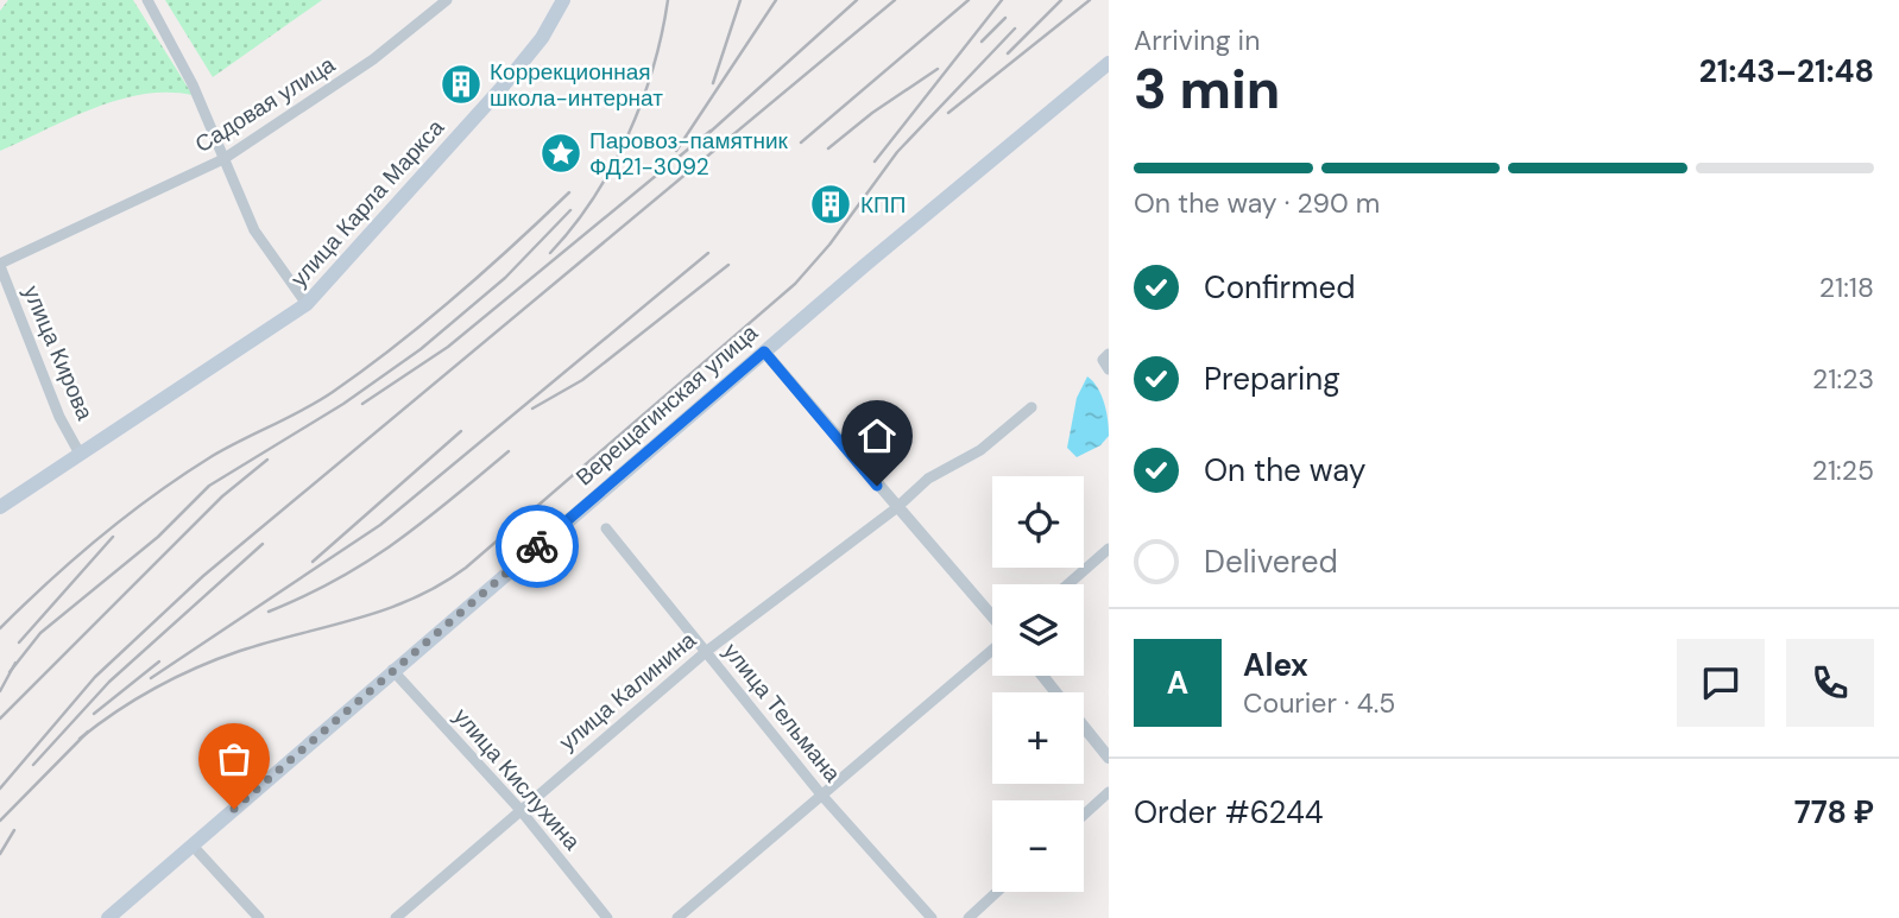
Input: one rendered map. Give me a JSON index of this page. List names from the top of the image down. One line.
{"streets":{"main road":["улица Карла Маркса","Верещагинская улица"],"street":["Садовая улица","улица Кирова","улица Калинина","улица Тельмана","улица Кислухина"]},"crossings":[["Садовая улица","улица Кирова"],["улица Карла Маркса","улица Кирова"],["Верещагинская улица","улица Кислухина"],["улица Калинина","улица Тельмана"],["улица Калинина","улица Кислухина"]],"places":{"building":["Коррекционная школа-интернат","КПП"],"place":["Паровоз-памятник ФД21-3092"]},"page":{"heading":["3 min","Arriving in","21:43–21:48"],"panel":["Alex","Courier · 4.5","Order #6244","778 ₽"],"bar":"On the way · 290 m","list":[["Confirmed","21:18"],["Preparing","21:23"],["On the way","21:25"],"Delivered"],"map_buttons":["+","−"],"round":"A"}}
